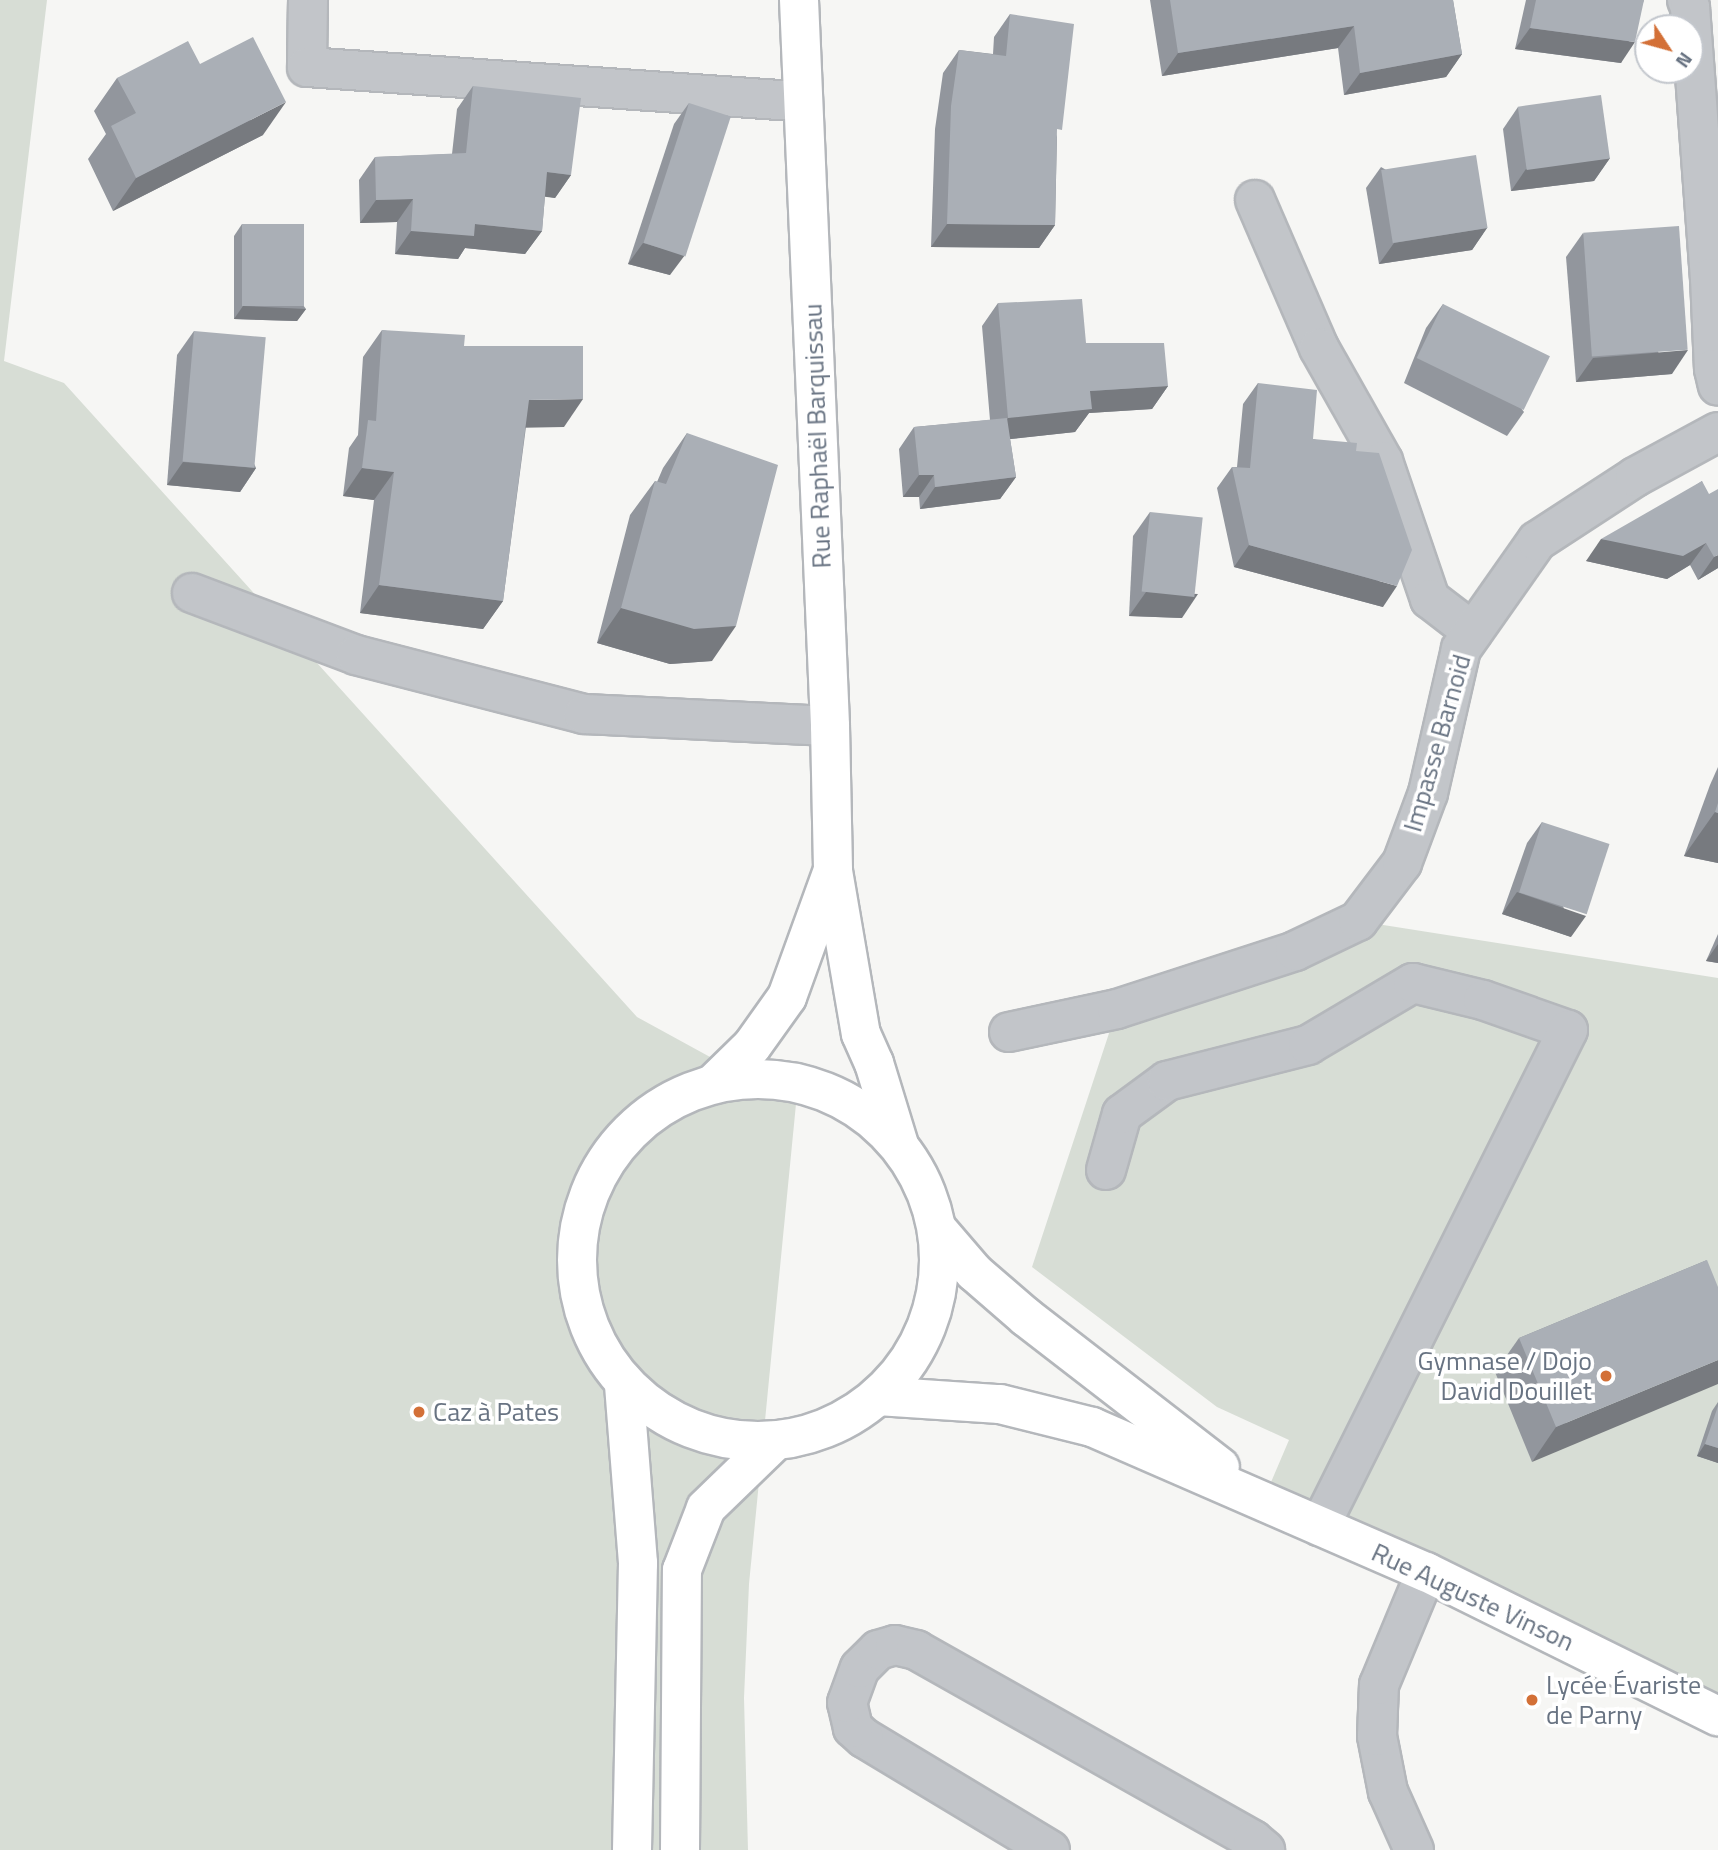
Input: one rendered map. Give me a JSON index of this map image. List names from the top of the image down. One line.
{"streets":{"main road":["Rue Raphaël Barquissau","Rue Auguste Vinson"],"street":["Impasse Barnoid"]},"places":["Gymnase / Dojo David Douillet","Caz à Pates","Lycée Évariste de Parny"],"north":"bottom right"}
